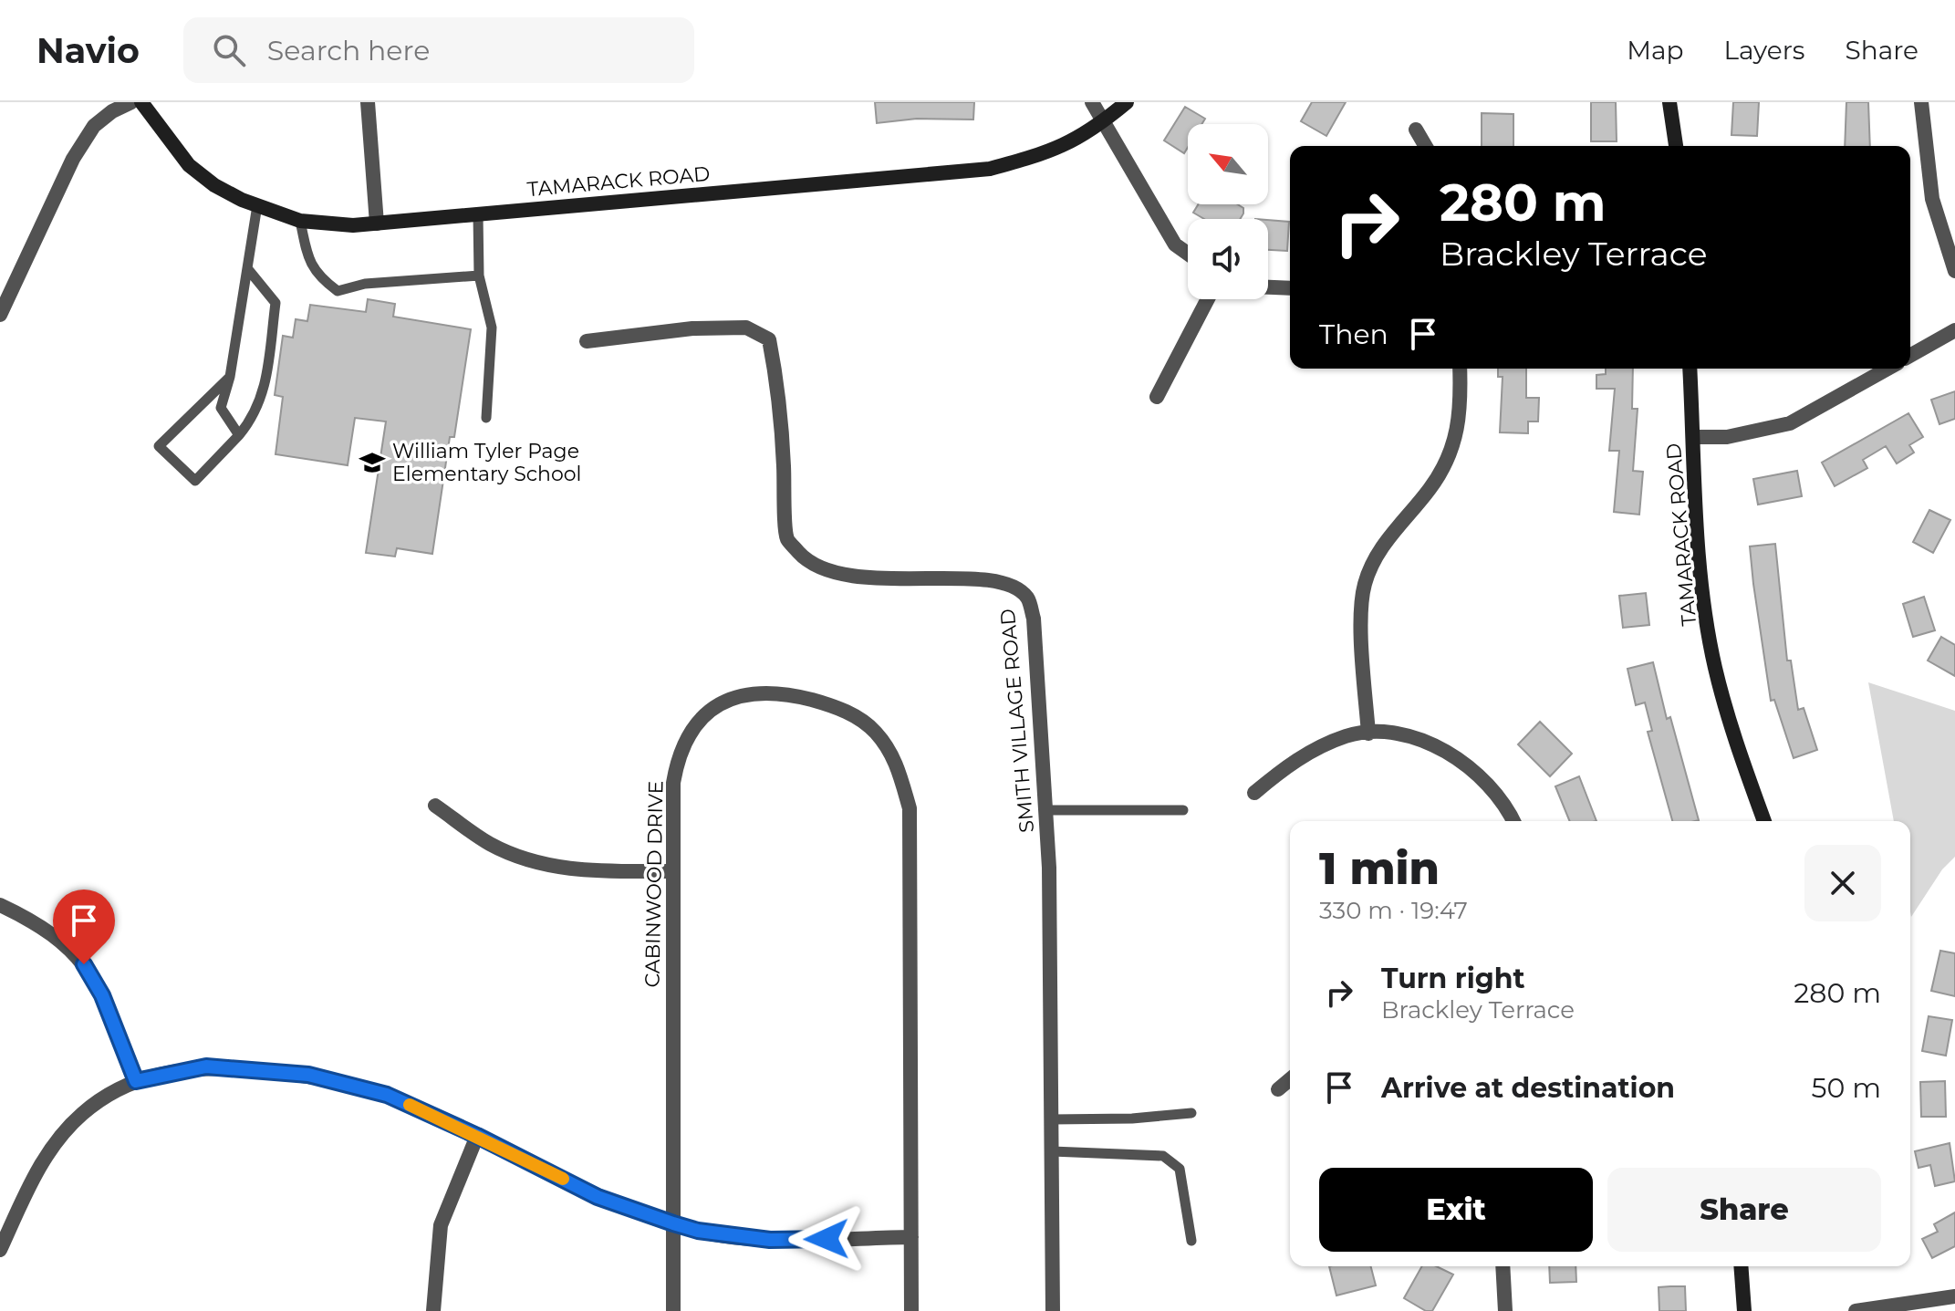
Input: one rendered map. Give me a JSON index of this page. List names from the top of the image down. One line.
{"streets":{"street":["TAMARACK ROAD","SMITH VILLAGE ROAD","CABINWOOD DRIVE"]},"places":{"school or university":["William Tyler Page Elementary School"]},"north":"top left","page":{"header":"Navio","search":"Search here","nav":["Map","Layers","Share"],"turn":["280 m","Brackley Terrace"],"then":"Then","heading":["1 min","330 m · 19:47"],"list":[{"name":"Turn right","note":"Brackley Terrace","value":"280 m"},{"name":"Arrive at destination","value":"50 m"}],"buttons":["Exit","Share"]}}
